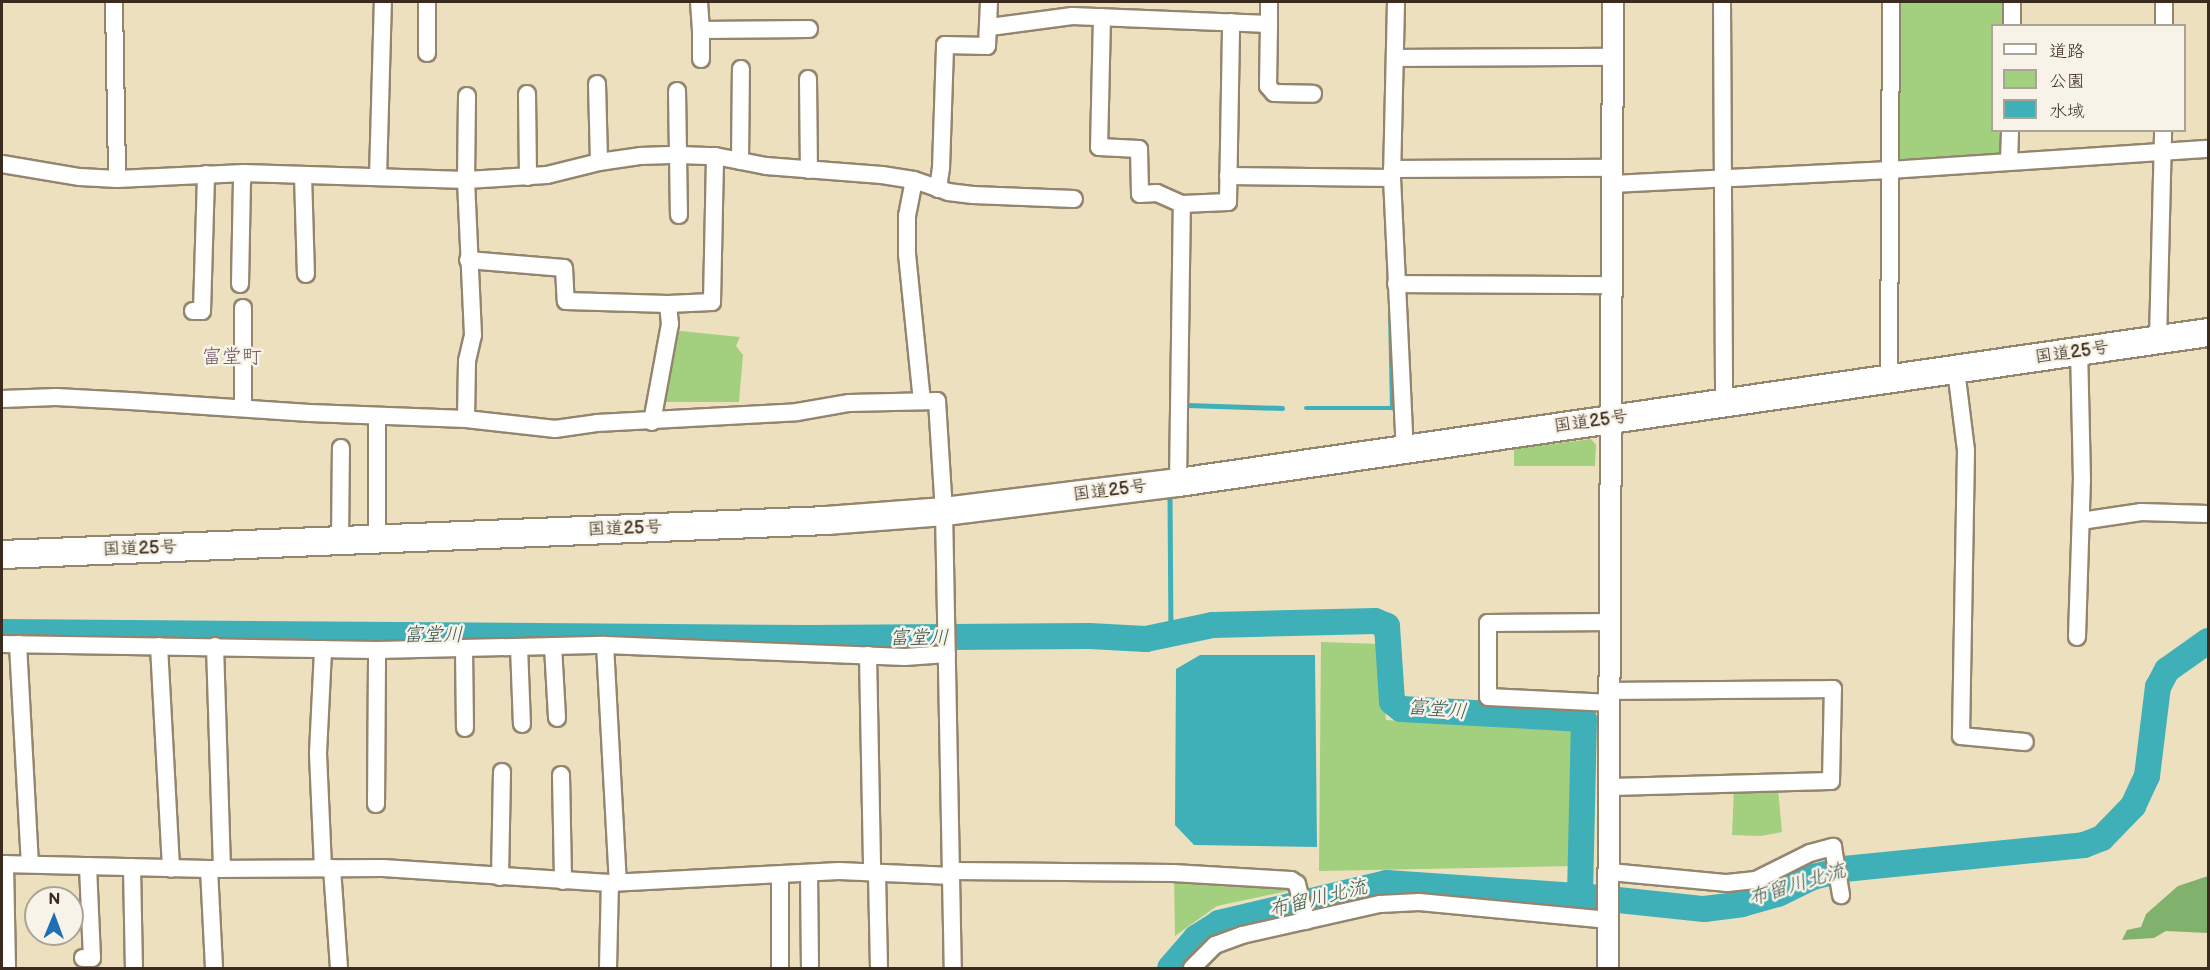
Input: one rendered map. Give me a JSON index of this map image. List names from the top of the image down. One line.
{"streets":{"highway":["国道25号"]},"districts":["富堂町"],"water":["富堂川","布留川北流"],"legend":["道路","公園","水域"],"north":"top"}
